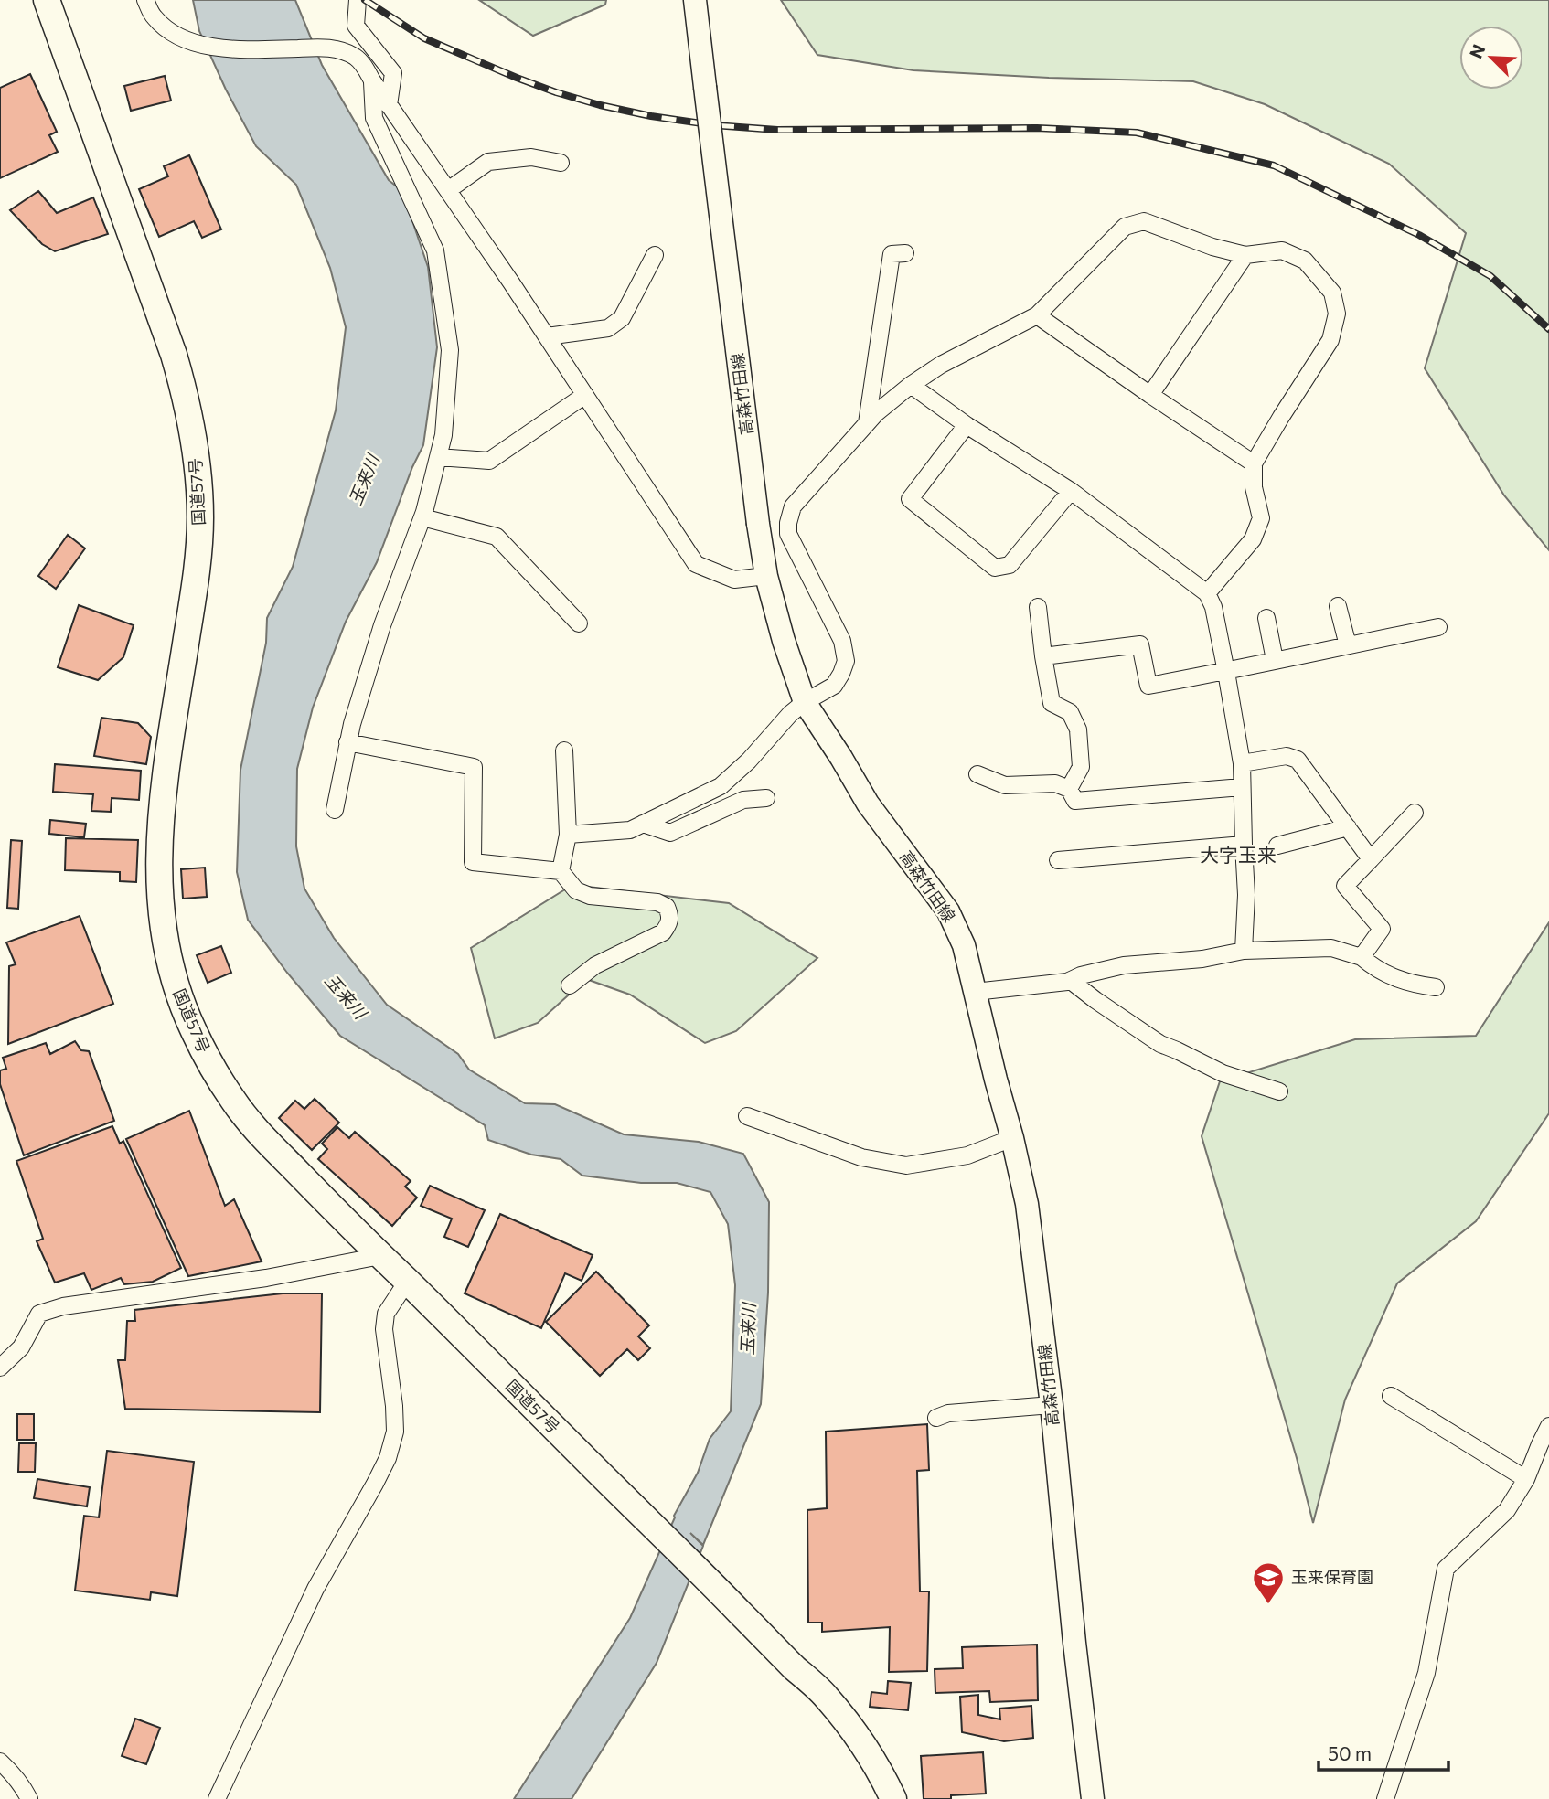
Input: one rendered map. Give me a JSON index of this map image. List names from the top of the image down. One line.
{"streets":{"highway":["国道57号"],"main road":["高森竹田線"]},"districts":["大字玉来"],"water":["玉来川"],"places":{"school or university":["玉来保育園"]},"scale_bar":"50 m","north":"top left"}
